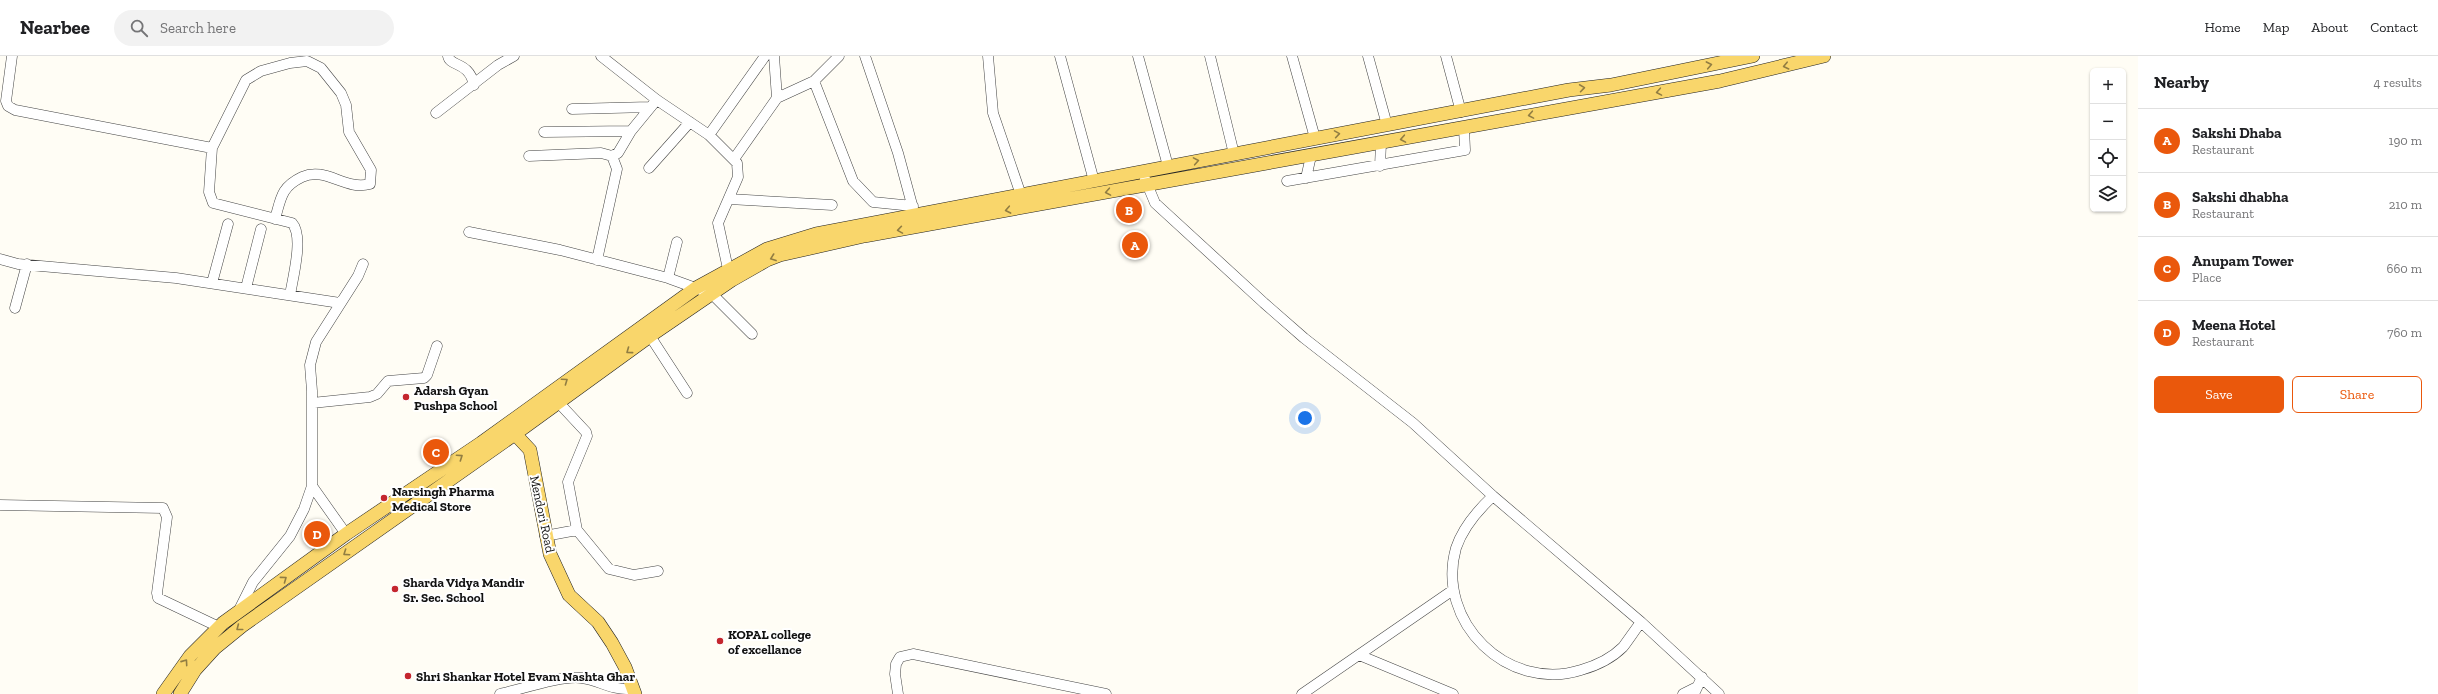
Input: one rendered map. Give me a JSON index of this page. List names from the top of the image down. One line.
{"streets":{"main road":["Mendori Road"]},"places":["Adarsh Gyan Pushpa School","Narsingh Pharma Medical Store","Sharda Vidya Mandir Sr. Sec. School","KOPAL college of excellance","Shri Shankar Hotel Evam Nashta Ghar"],"page":{"header":"Nearbee","search":"Search here","nav":["Home","Map","About","Contact"],"heading":["Nearby","4 results"],"map_buttons":["+","−"],"list":[{"mark":"A","name":"Sakshi Dhaba","note":"Restaurant","value":"190 m"},{"mark":"B","name":"Sakshi dhabha","note":"Restaurant","value":"210 m"},{"mark":"C","name":"Anupam Tower","note":"Place","value":"660 m"},{"mark":"D","name":"Meena Hotel","note":"Restaurant","value":"760 m"}],"pins":["B","A","C","D"],"buttons":["Save","Share"]}}
